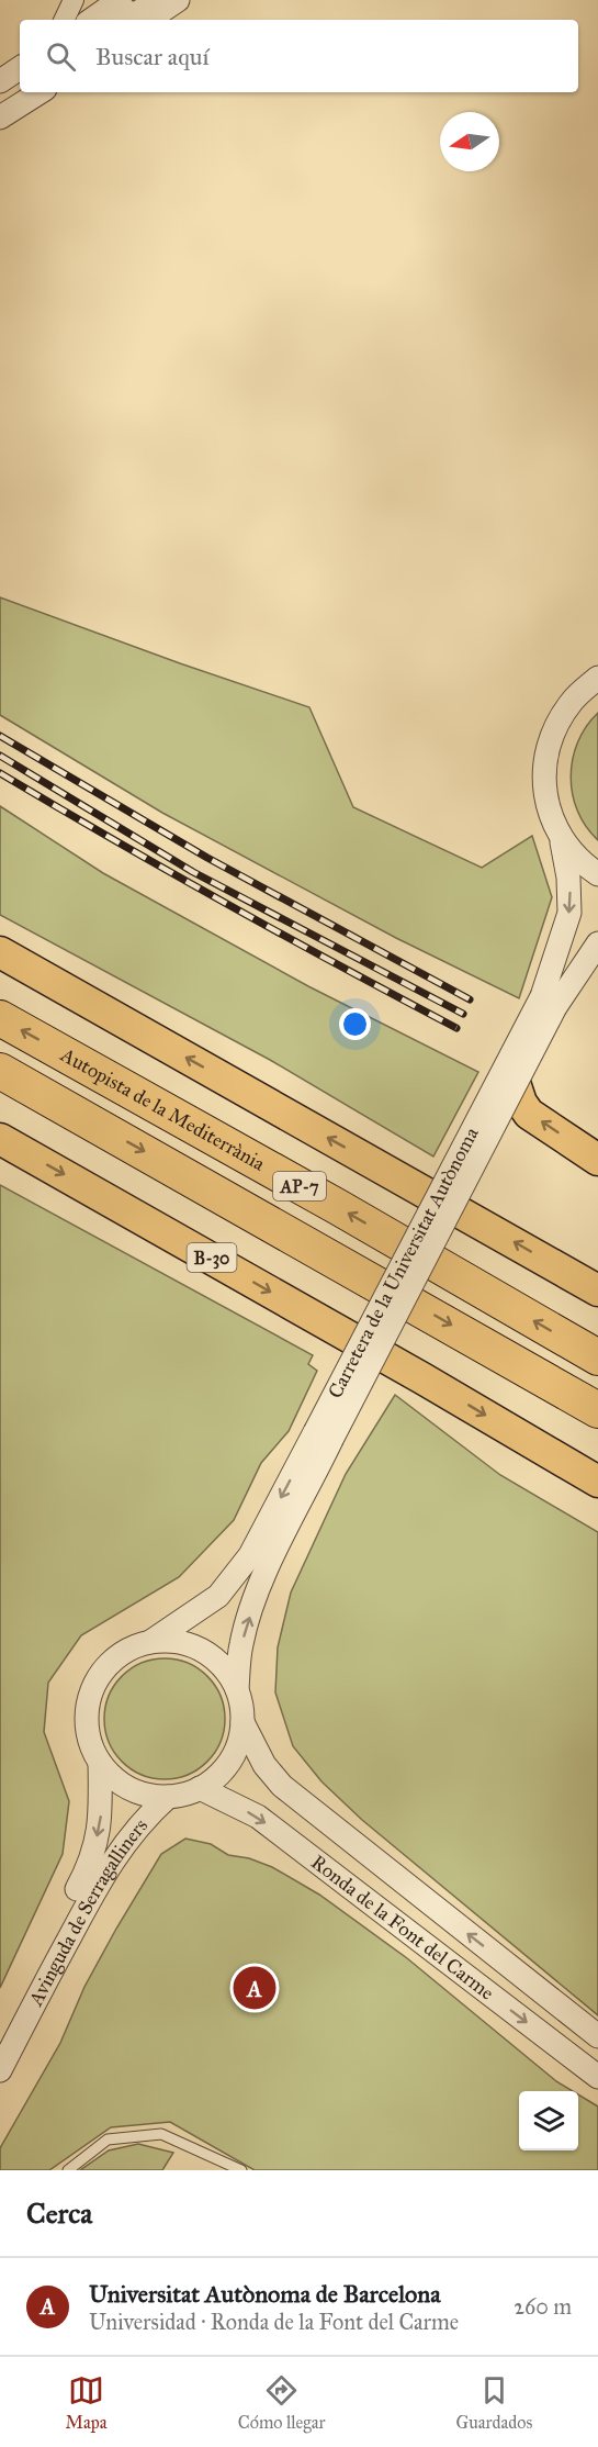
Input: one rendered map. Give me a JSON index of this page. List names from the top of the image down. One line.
{"streets":{"highway":["Autopista de la Mediterrània","AP-7","B-30"],"street":["Carretera de la Universitat Autònoma","Avinguda de Serragalliners","Ronda de la Font del Carme"]},"crossings":[["Carretera de la Universitat Autònoma","Avinguda de Serragalliners"],["Carretera de la Universitat Autònoma","Ronda de la Font del Carme"],["Avinguda de Serragalliners","Ronda de la Font del Carme"]],"north":"left","page":{"search":"Buscar aquí","pins":"A","heading":"Cerca","list":[{"mark":"A","name":"Universitat Autònoma de Barcelona","note":"Universidad · Ronda de la Font del Carme","value":"260 m"}],"nav":["Mapa","Cómo llegar","Guardados"]}}
